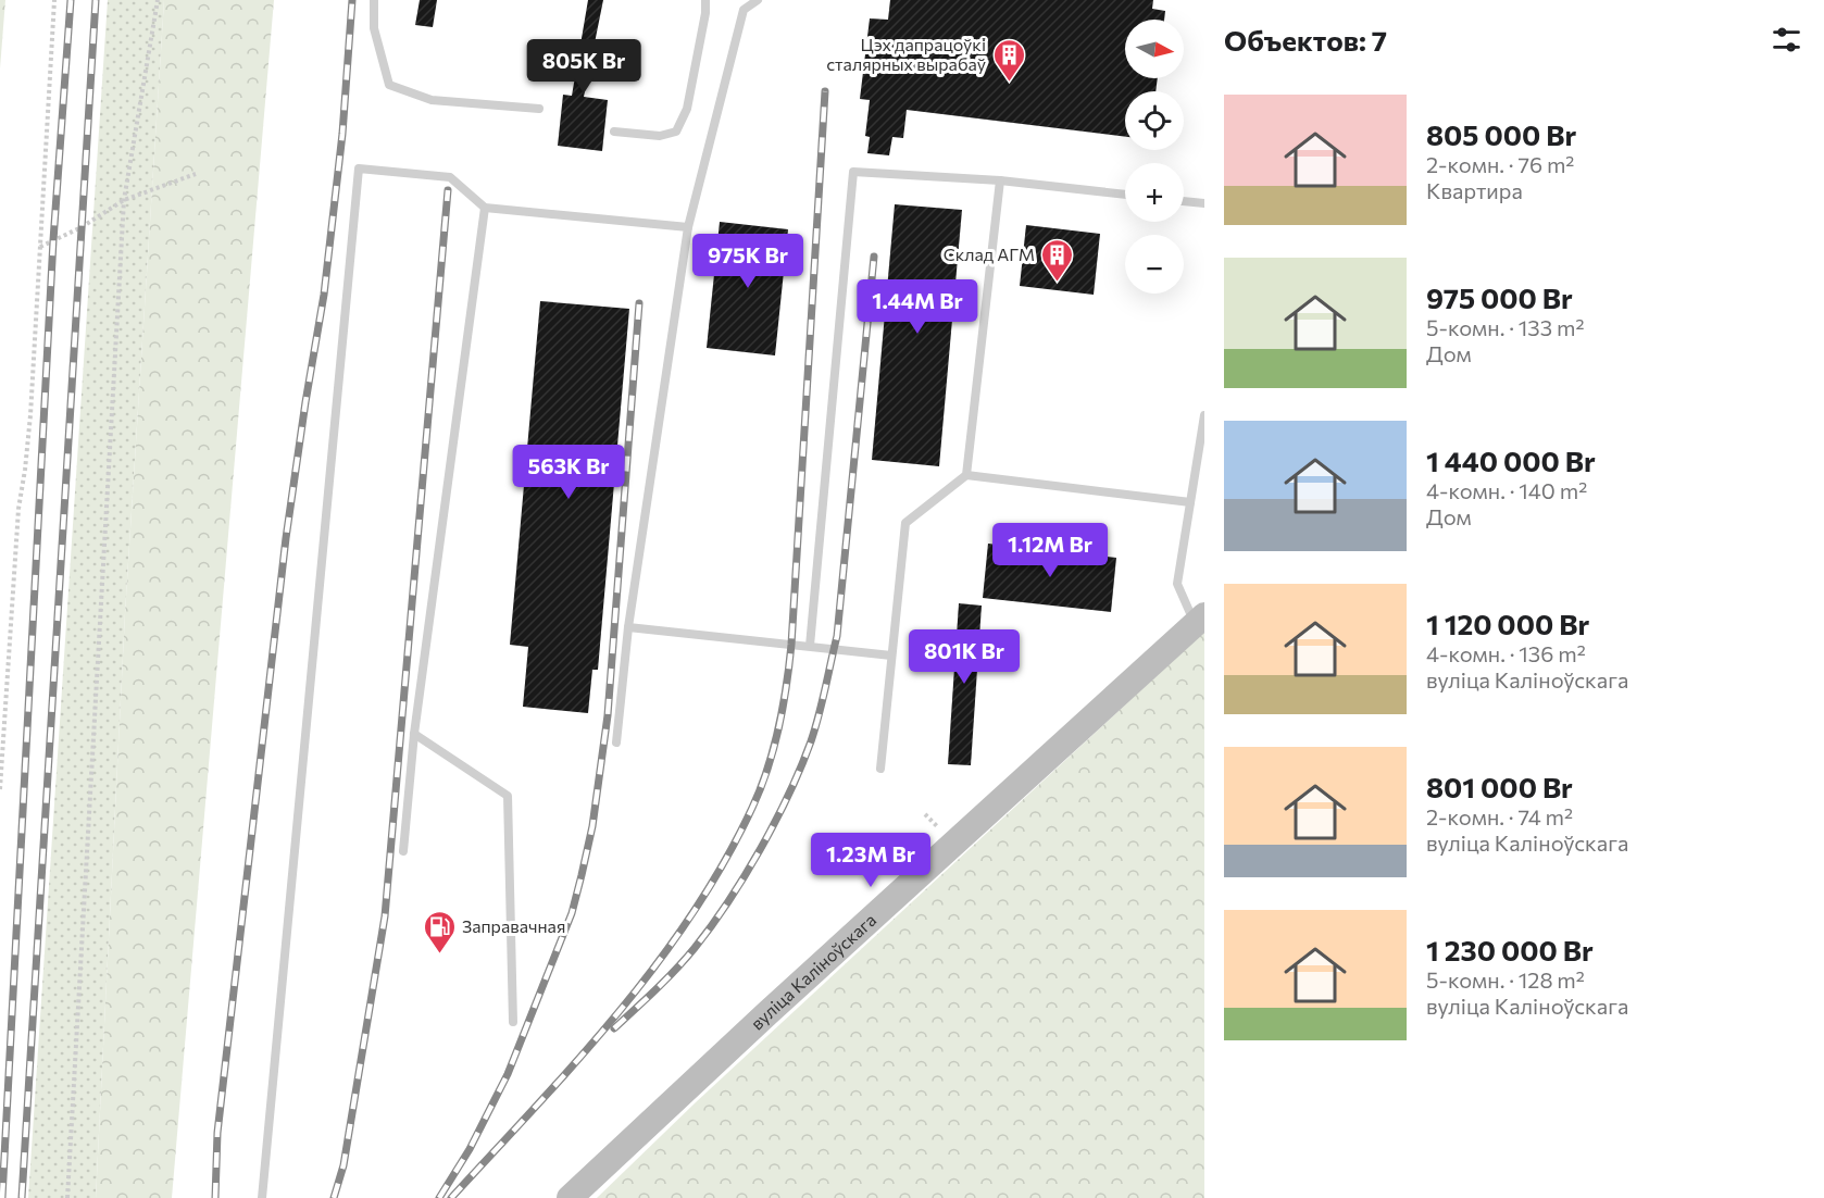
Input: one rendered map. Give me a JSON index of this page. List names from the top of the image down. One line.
{"streets":{"street":["вуліца Каліноўскага"]},"places":{"building":["Цэх дапрацоўкі сталярных вырабаў","Склад АГМ"],"fuel station":["Заправачная"]},"north":"right","page":{"heading":"Объектов: 7","map_buttons":["+","−"],"price":["805K Br","975K Br","1.44M Br","563K Br","1.12M Br","801K Br","1.23M Br"],"list":[{"name":"805 000 Br","note":"2-комн. · 76 m² · Квартира"},{"name":"975 000 Br","note":"5-комн. · 133 m² · Дом"},{"name":"1 440 000 Br","note":"4-комн. · 140 m² · Дом"},{"name":"1 120 000 Br","note":"4-комн. · 136 m² · вуліца Каліноўскага"},{"name":"801 000 Br","note":"2-комн. · 74 m² · вуліца Каліноўскага"},{"name":"1 230 000 Br","note":"5-комн. · 128 m² · вуліца Каліноўскага"}]}}
